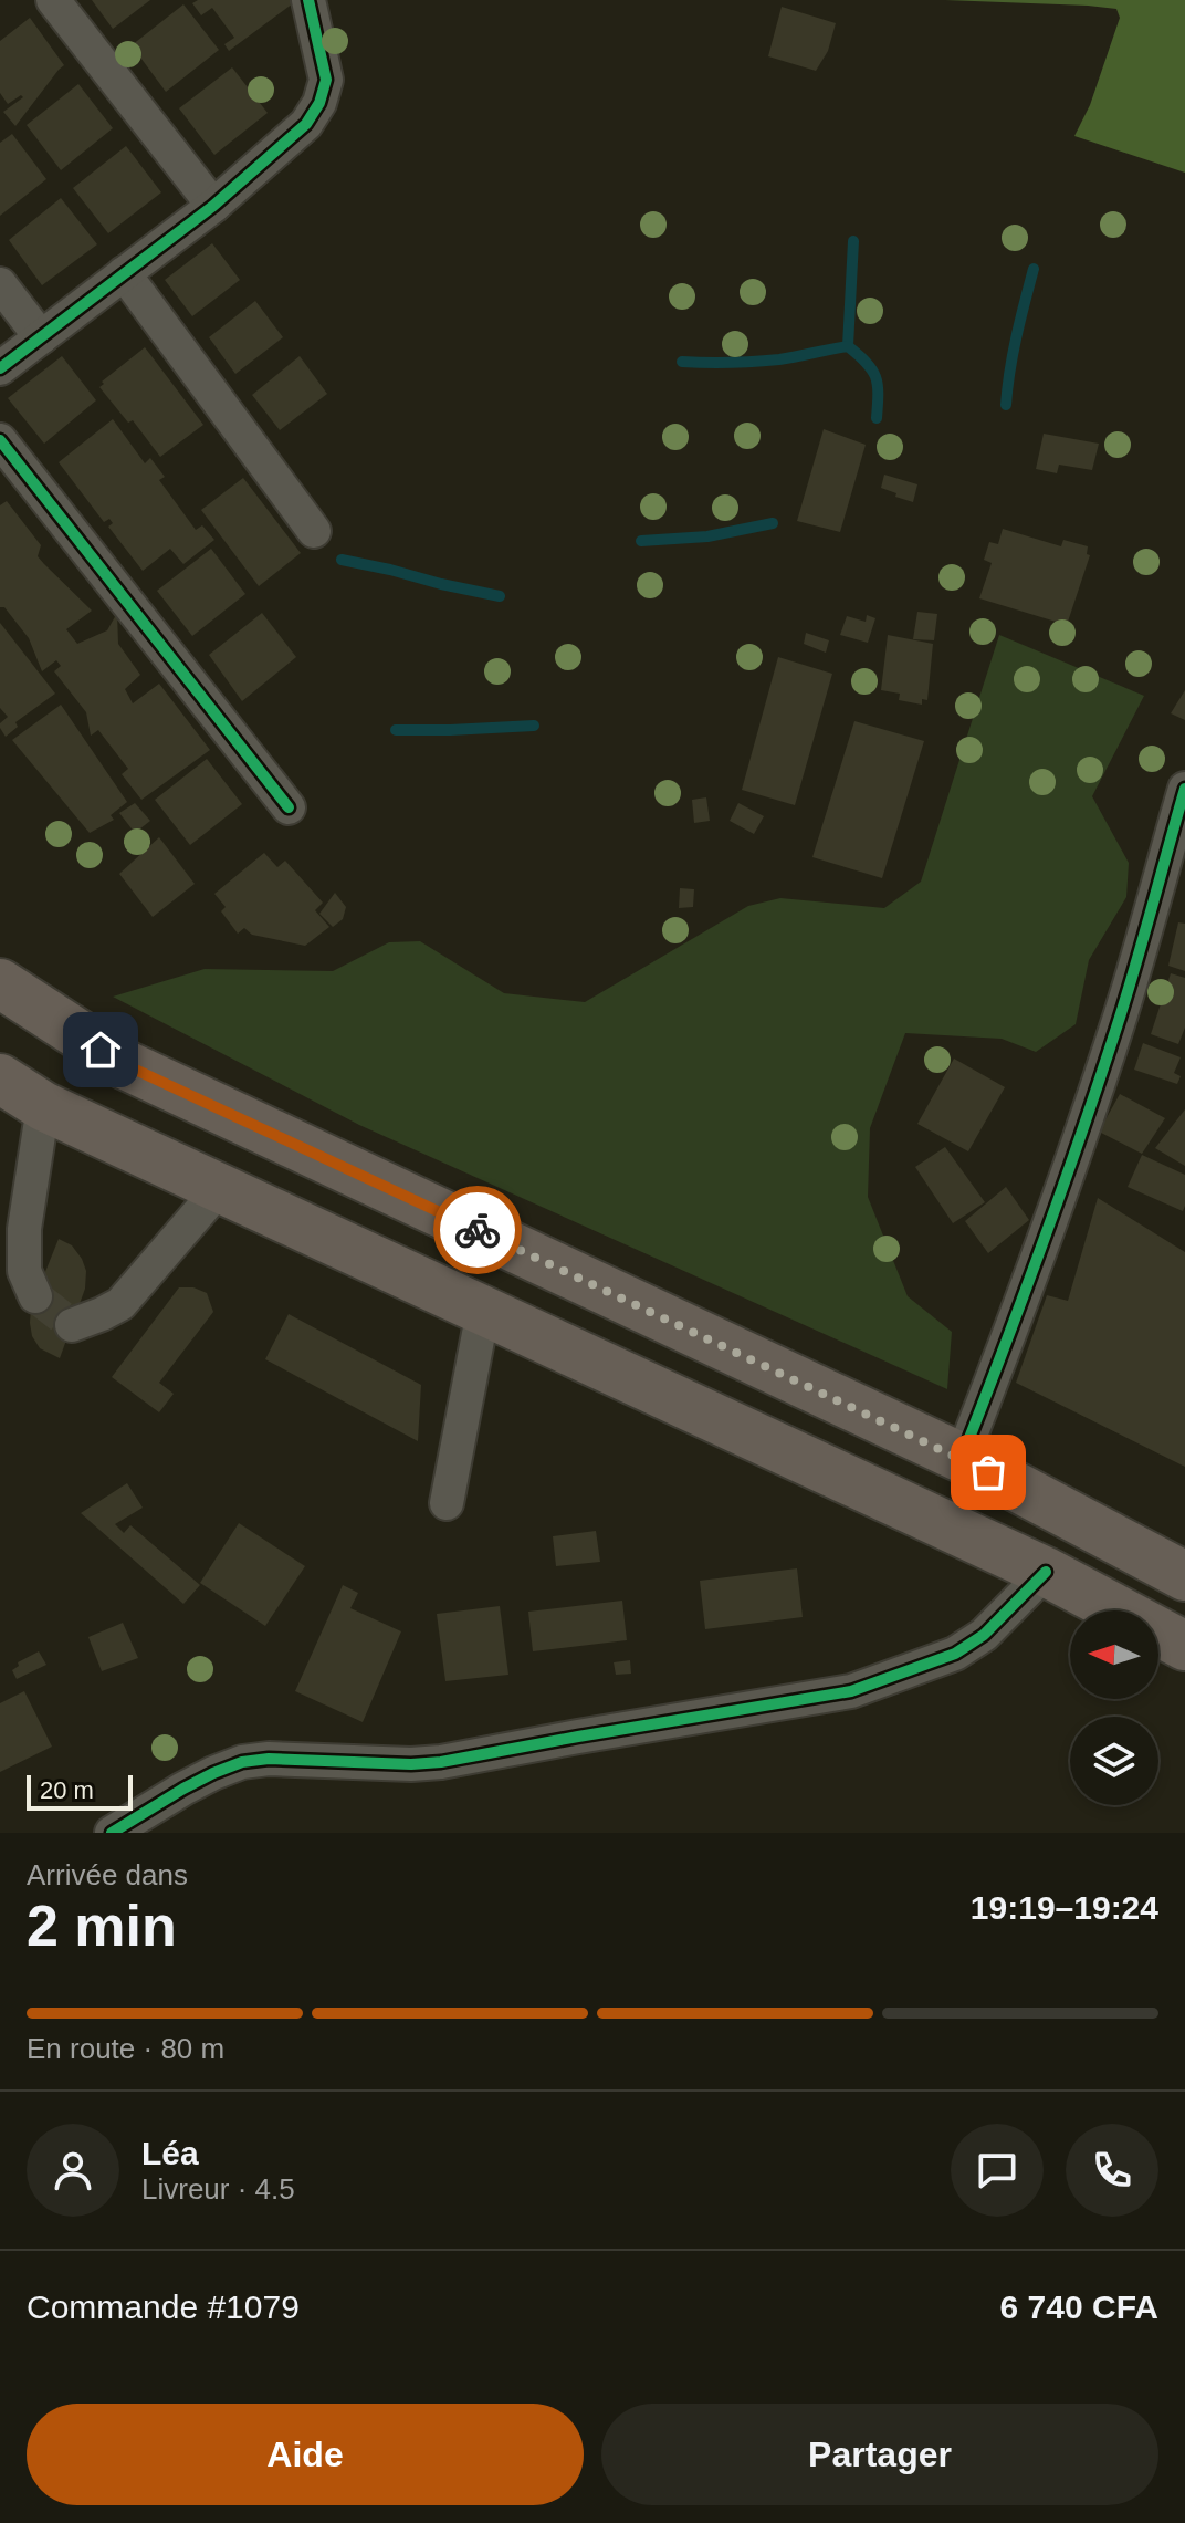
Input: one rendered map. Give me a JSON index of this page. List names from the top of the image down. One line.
{"scale_bar":"20 m","north":"left","page":{"scale":"20 m","heading":["2 min","Arrivée dans","19:19–19:24"],"panel":["Léa","Livreur · 4.5","Commande #1079","6 740 CFA"],"bar":"En route · 80 m","buttons":["Aide","Partager"]}}
